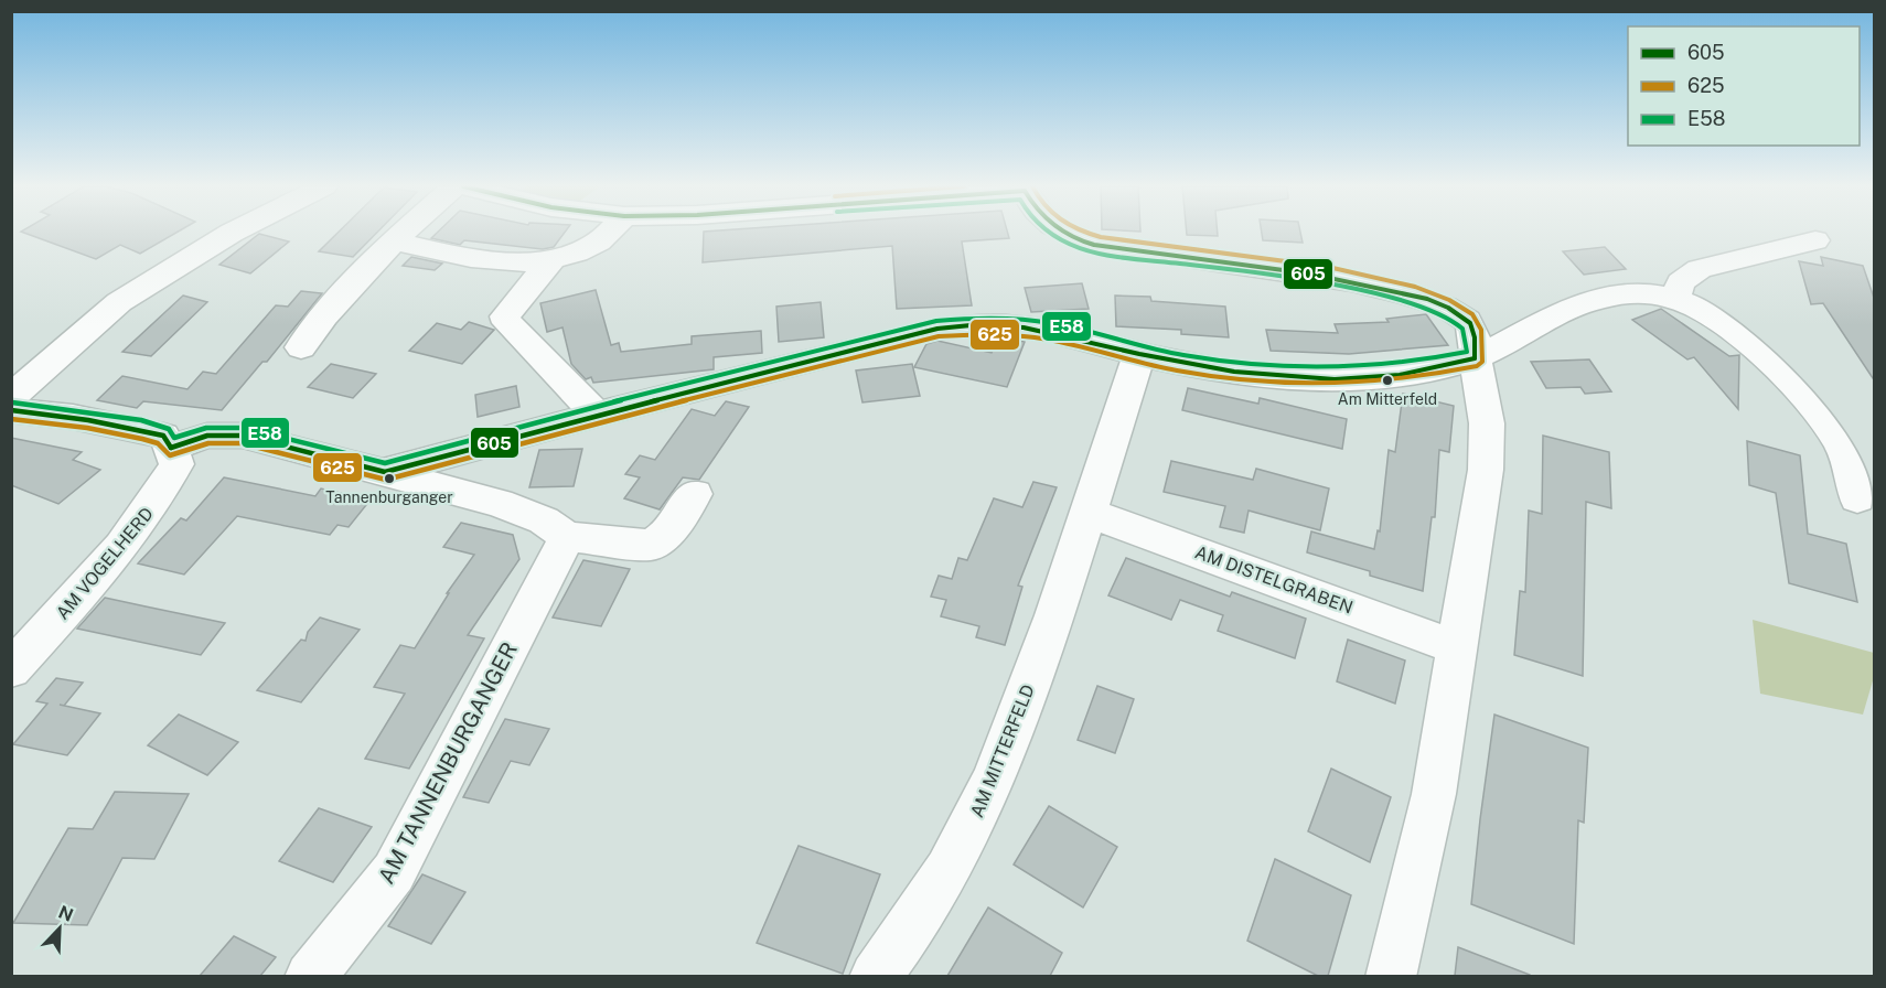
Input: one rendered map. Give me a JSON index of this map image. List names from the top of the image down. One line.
{"streets":{"street":["AM VOGELHERD","AM DISTELGRABEN","AM MITTERFELD","AM TANNENBURGANGER"]},"crossings":[["AM DISTELGRABEN","AM MITTERFELD"]],"places":["Am Mitterfeld","Tannenburganger"],"lines":["transit line 605","transit line 625","transit line E58"],"legend":["605","625","E58"],"north":"top right"}
